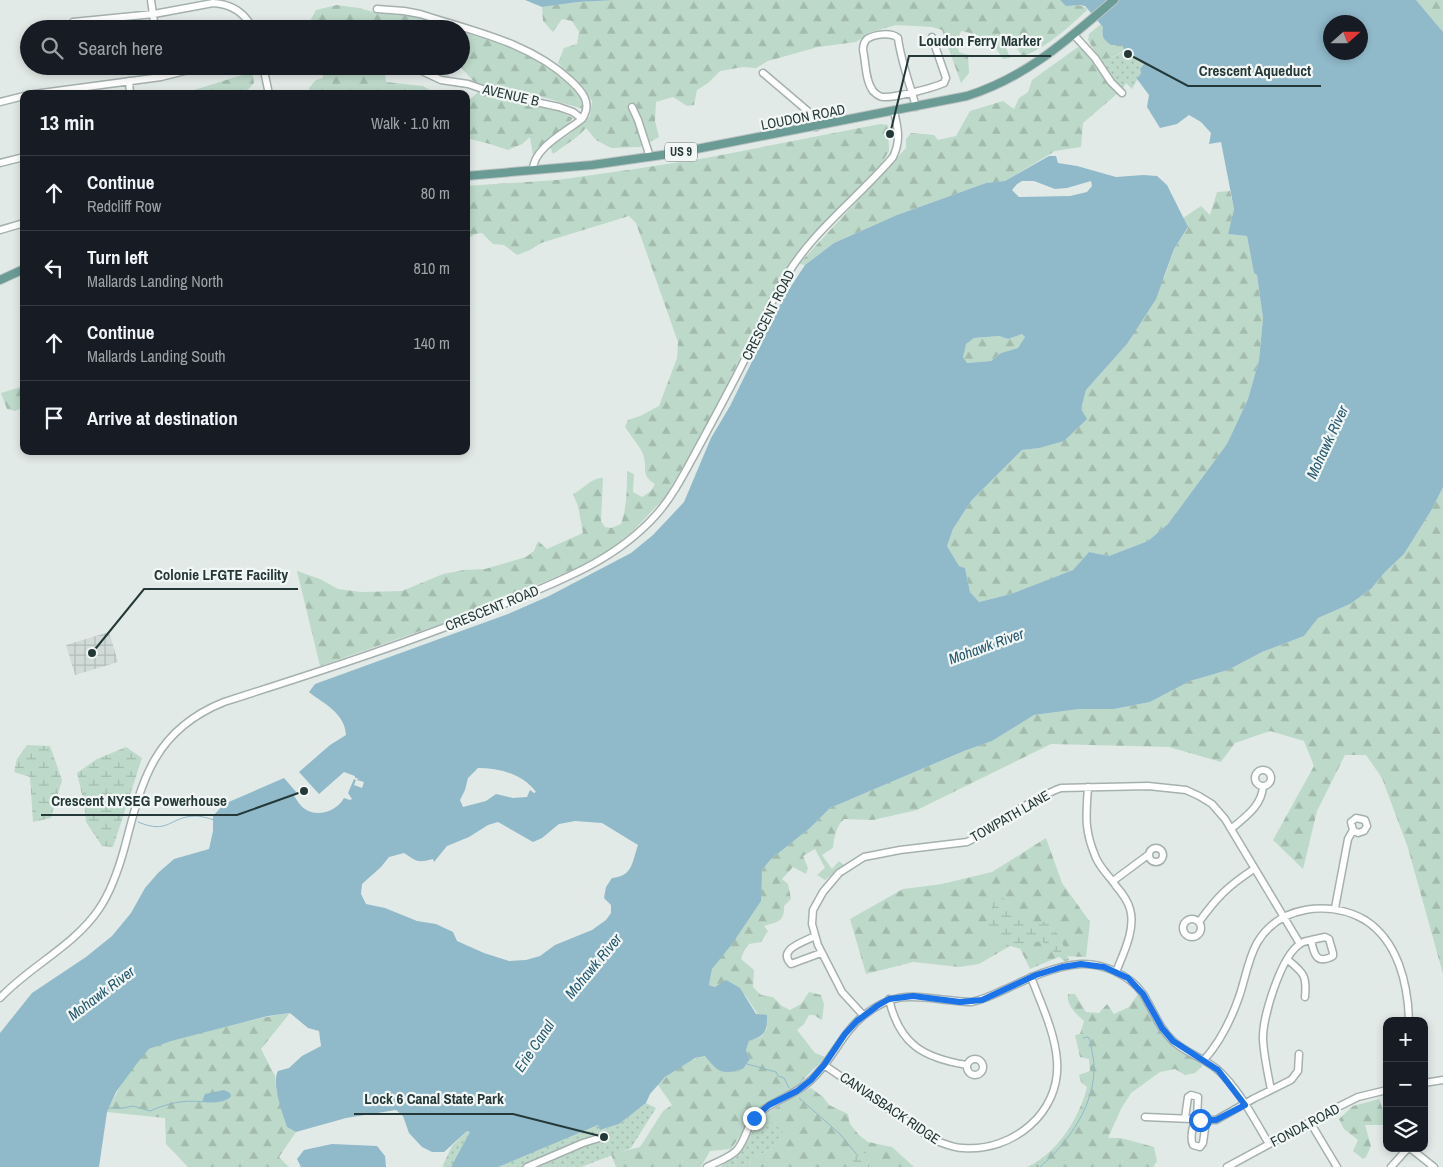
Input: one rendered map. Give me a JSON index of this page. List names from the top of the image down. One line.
{"streets":{"main road":["LOUDON ROAD","US 9"],"street":["AVENUE B","CRESCENT ROAD","TOWPATH LANE","CANVASBACK RIDGE","FONDA ROAD"]},"crossings":[["LOUDON ROAD","CRESCENT ROAD"]],"water":["Mohawk River","Erie Canal"],"places":["Crescent Aqueduct","Loudon Ferry Marker","Colonie LFGTE Facility","Crescent NYSEG Powerhouse","Lock 6 Canal State Park"],"north":"right","page":{"search":"Search here","heading":["13 min","Walk · 1.0 km"],"list":[["Continue","Redcliff Row","80 m"],["Turn left","Mallards Landing North","810 m"],["Continue","Mallards Landing South","140 m"],"Arrive at destination"],"map_buttons":["+","−"]}}
